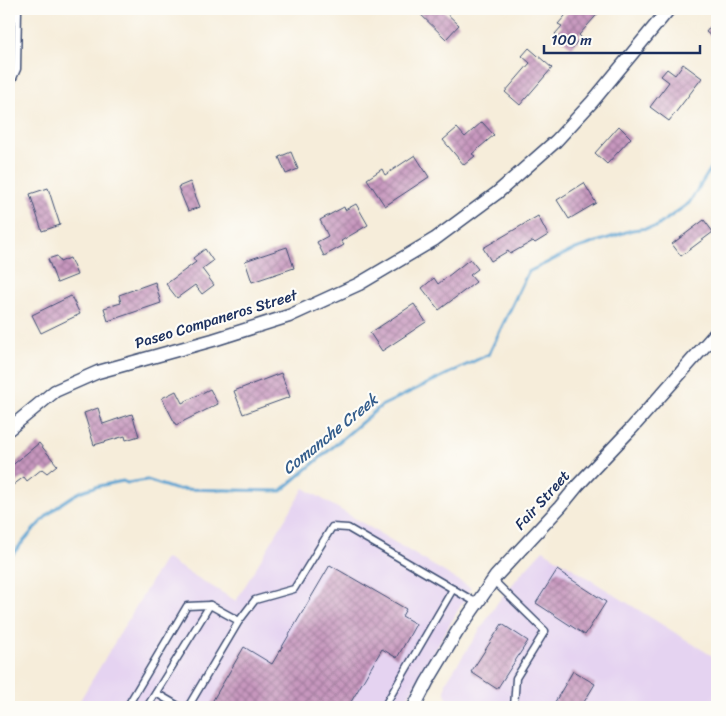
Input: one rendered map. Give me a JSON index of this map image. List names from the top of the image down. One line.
{"streets":{"street":["Paseo Companeros Street","Fair Street"]},"water":["Comanche Creek"],"scale_bar":"100 m"}
